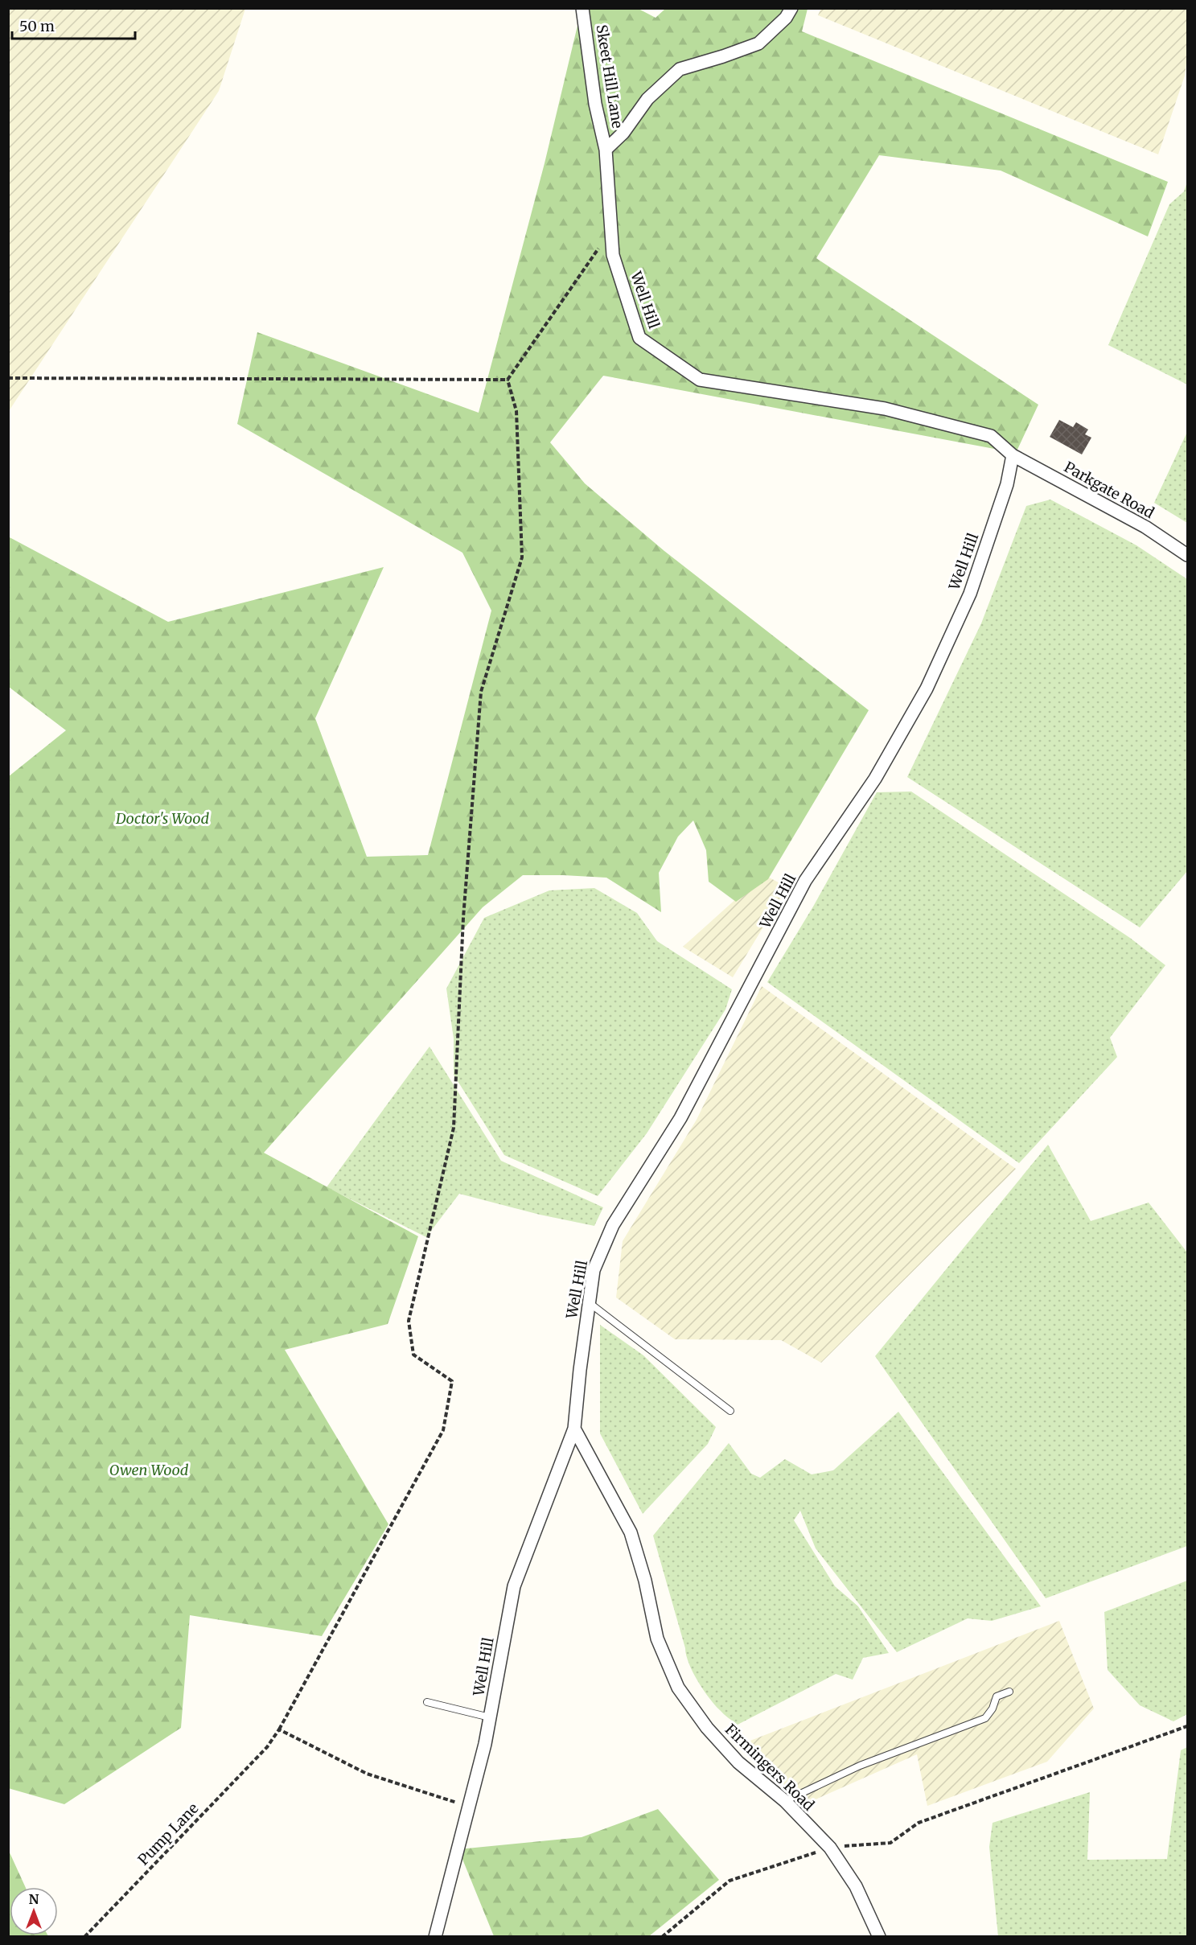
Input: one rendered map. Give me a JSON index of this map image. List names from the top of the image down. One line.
{"streets":{"street":["Skeet Hill Lane","Well Hill","Parkgate Road","Firmingers Road"],"path":["Pump Lane"]},"crossings":[["Skeet Hill Lane","Well Hill"],["Well Hill","Parkgate Road"],["Well Hill","Firmingers Road"]],"parks":["Doctor's Wood","Owen Wood"],"scale_bar":"50 m","north":"top"}
